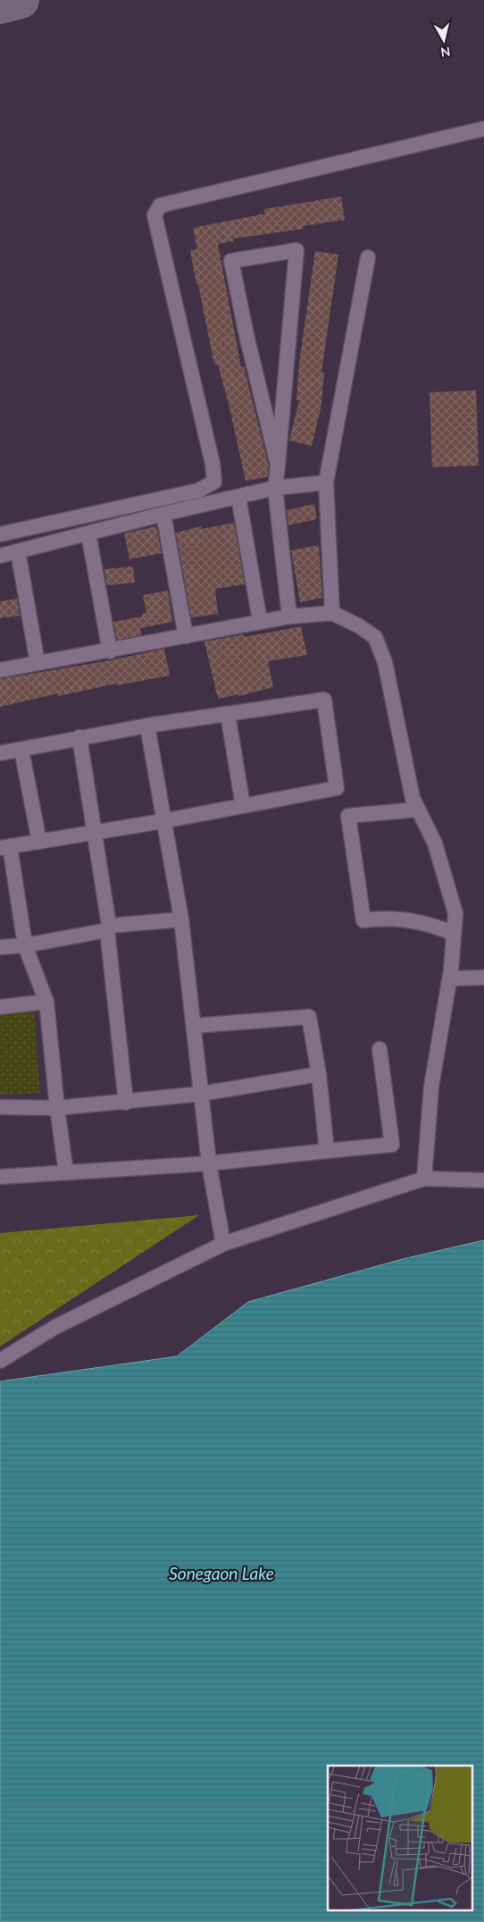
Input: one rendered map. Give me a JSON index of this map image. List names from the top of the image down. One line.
{"water":["Sonegaon Lake"],"north":"bottom"}
